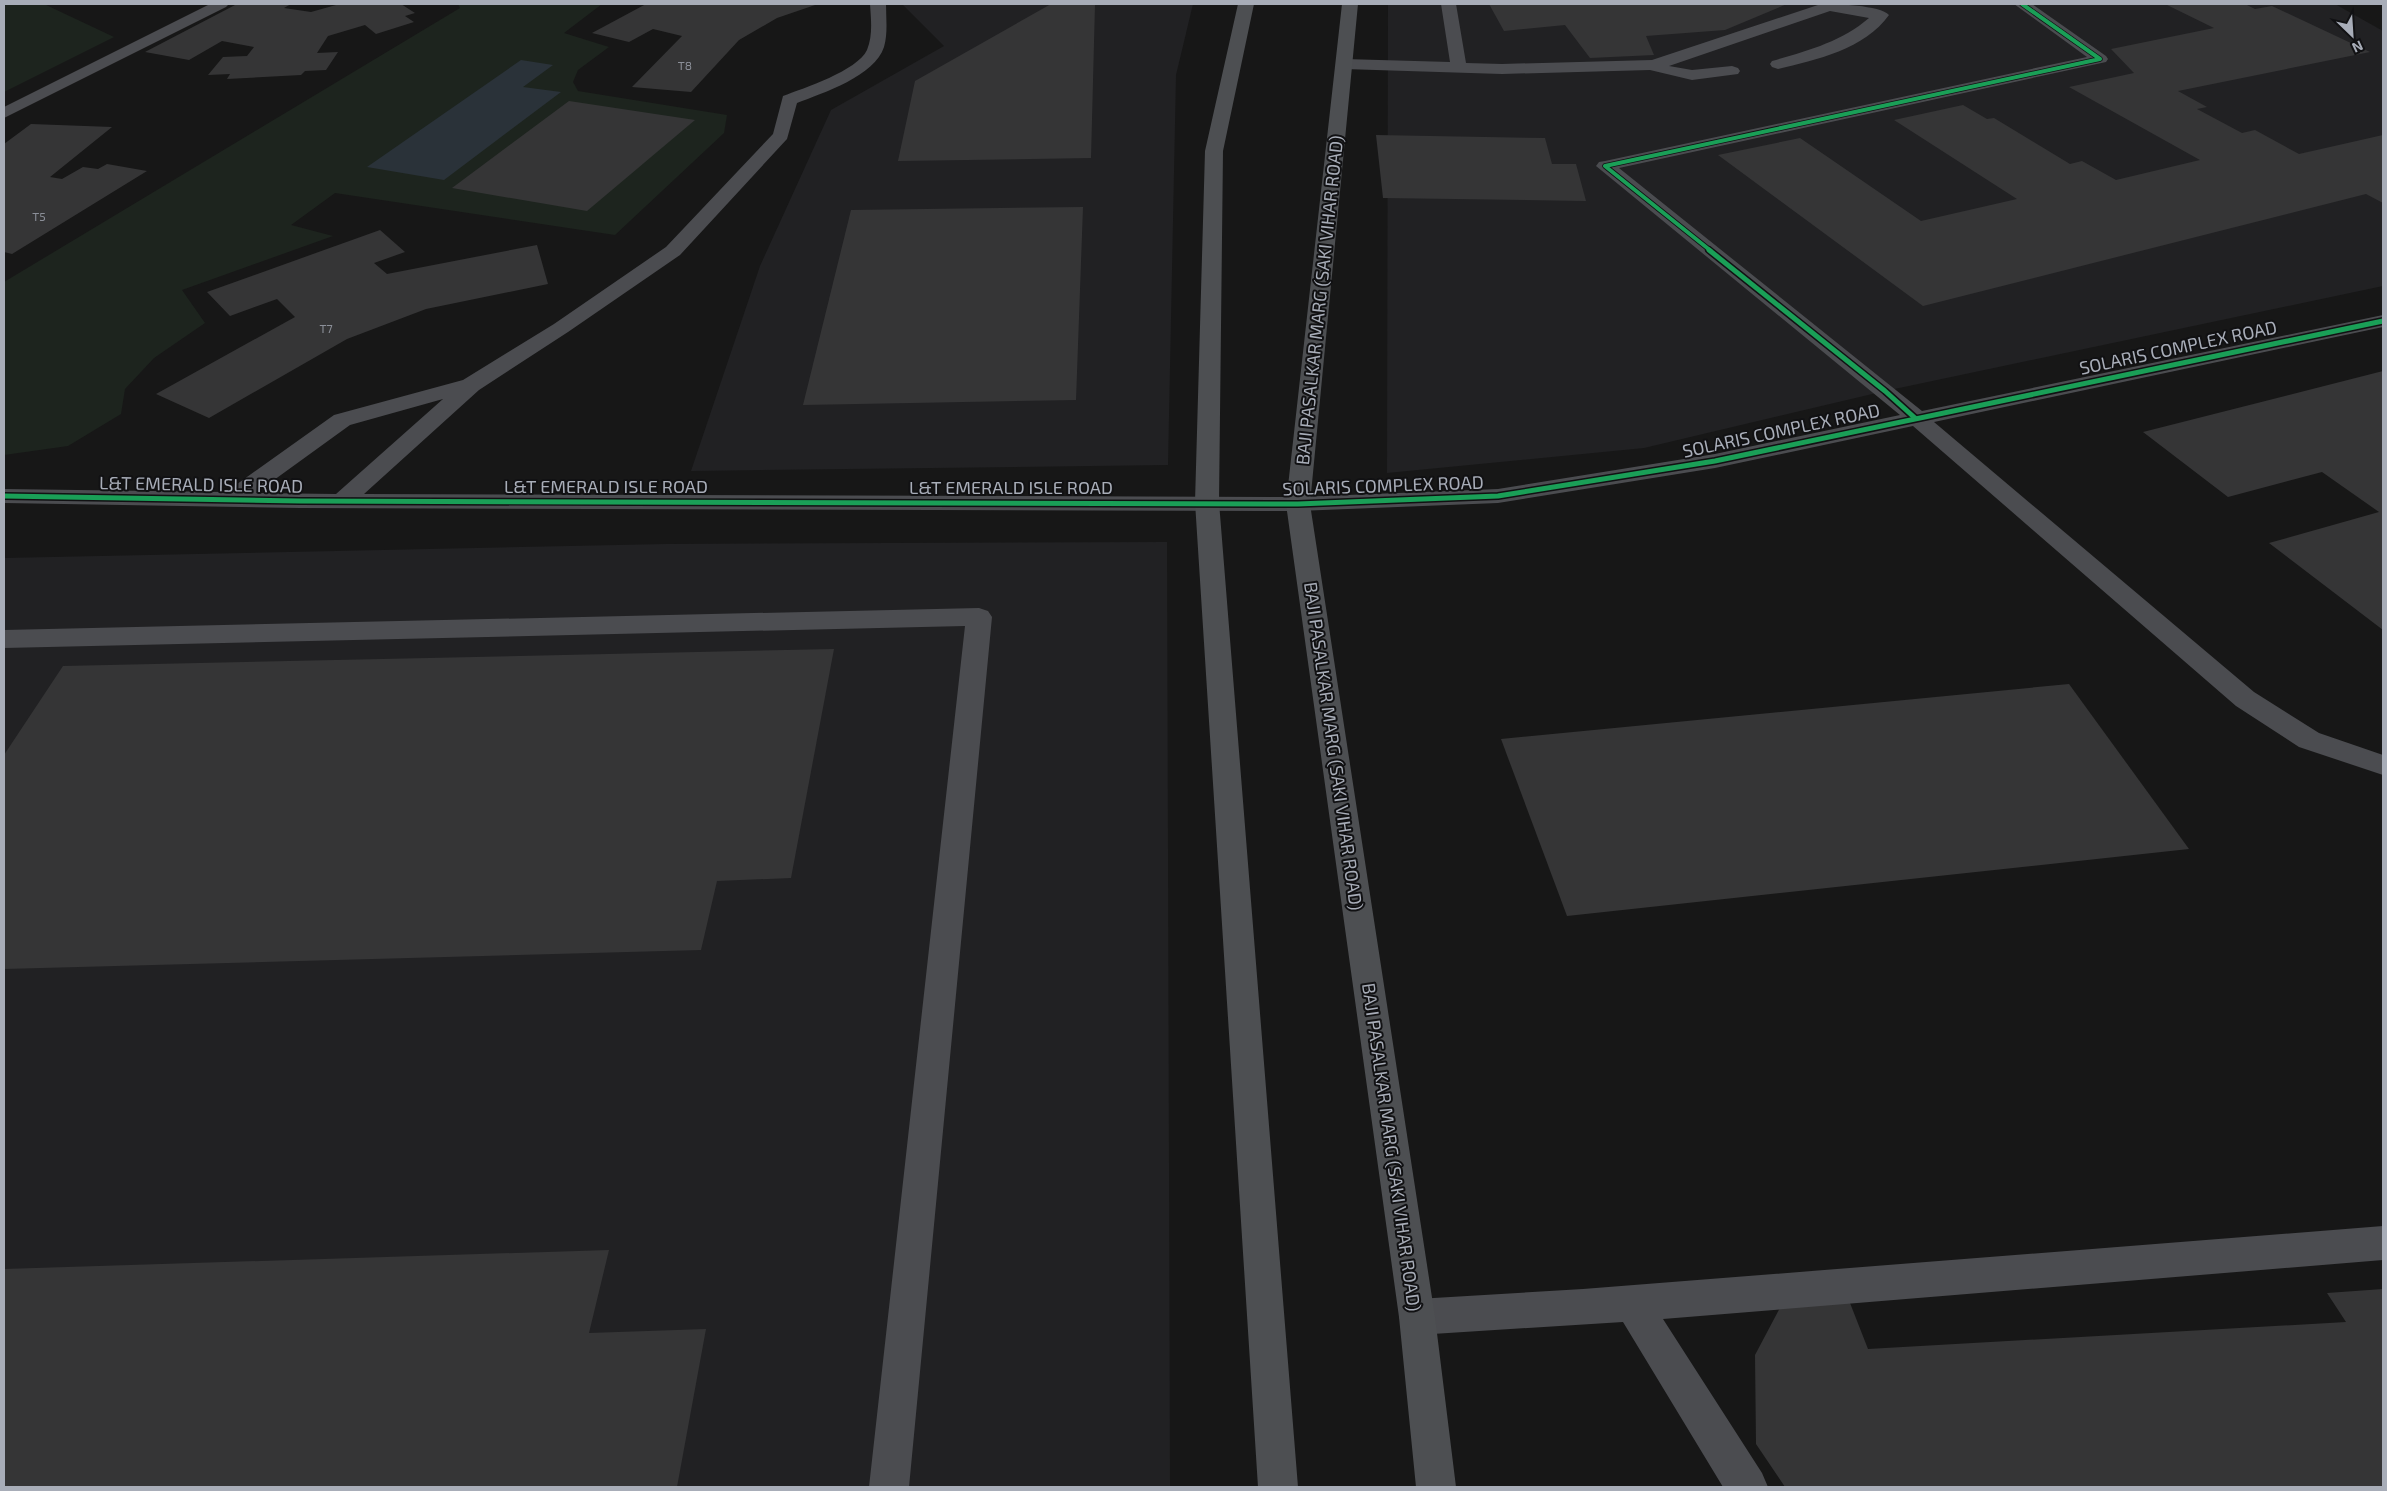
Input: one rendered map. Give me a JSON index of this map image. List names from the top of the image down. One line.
{"streets":{"main road":["BAJI PASALKAR MARG (SAKI VIHAR ROAD)"],"street":["SOLARIS COMPLEX ROAD","L&T EMERALD ISLE ROAD"]},"crossings":[["BAJI PASALKAR MARG (SAKI VIHAR ROAD)","SOLARIS COMPLEX ROAD"],["SOLARIS COMPLEX ROAD","L&T EMERALD ISLE ROAD"]],"house_numbers":["T8","T5","T7"],"north":"bottom right"}
